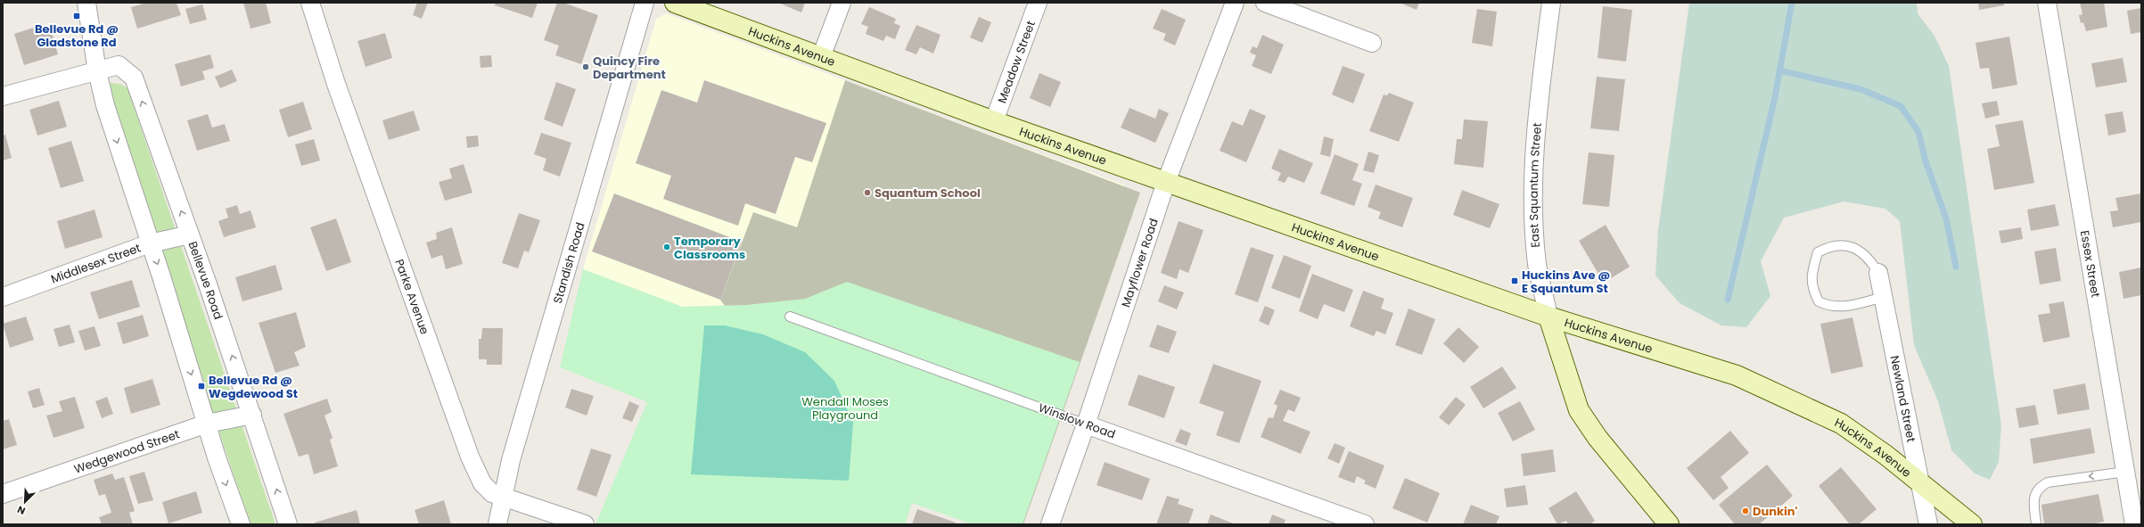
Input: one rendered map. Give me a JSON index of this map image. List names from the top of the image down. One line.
{"streets":{"street":["Huckins Avenue","Meadow Street","East Squantum Street","Middlesex Street","Standish Road","Mayflower Road","Essex Street","Bellevue Road","Parke Avenue","Newland Street","Winslow Road","Wedgewood Street"]},"crossings":[["Huckins Avenue","Meadow Street"],["Huckins Avenue","East Squantum Street"],["Huckins Avenue","Mayflower Road"],["Huckins Avenue","Newland Street"],["Middlesex Street","Bellevue Road"],["Standish Road","Parke Avenue"],["Mayflower Road","Winslow Road"],["Bellevue Road","Wedgewood Street"]],"parks":["Wendall Moses Playground"],"places":{"transit":["Bellevue Rd @ Gladstone Rd","Huckins Ave @ E Squantum St","Bellevue Rd @ Wegdewood St"],"other":["Quincy Fire Department","Squantum School","Temporary Classrooms","Dunkin'"]},"north":"bottom left"}
